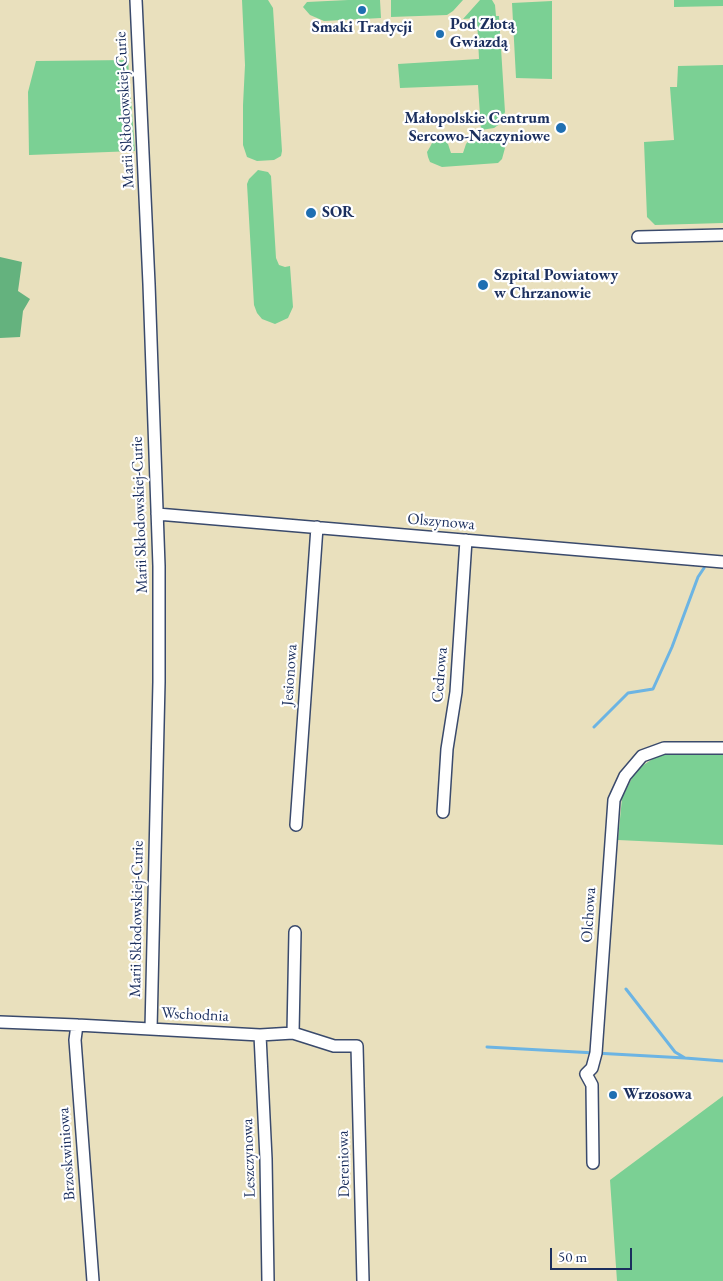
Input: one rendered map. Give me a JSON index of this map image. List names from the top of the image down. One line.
{"streets":{"street":["Marii Skłodowskiej-Curie","Olszynowa","Jesionowa","Cedrowa","Olchowa","Wschodnia","Brzoskwiniowa","Leszczynowa","Dereniowa"]},"crossings":[["Marii Skłodowskiej-Curie","Olszynowa"],["Marii Skłodowskiej-Curie","Wschodnia"],["Olszynowa","Jesionowa"],["Olszynowa","Cedrowa"],["Wschodnia","Brzoskwiniowa"],["Wschodnia","Leszczynowa"],["Wschodnia","Dereniowa"]],"places":["Smaki Tradycji","Pod Złotą Gwiazdą","Małopolskie Centrum Sercowo-Naczyniowe","SOR","Szpital Powiatowy w Chrzanowie","Wrzosowa"],"scale_bar":"50 m"}
